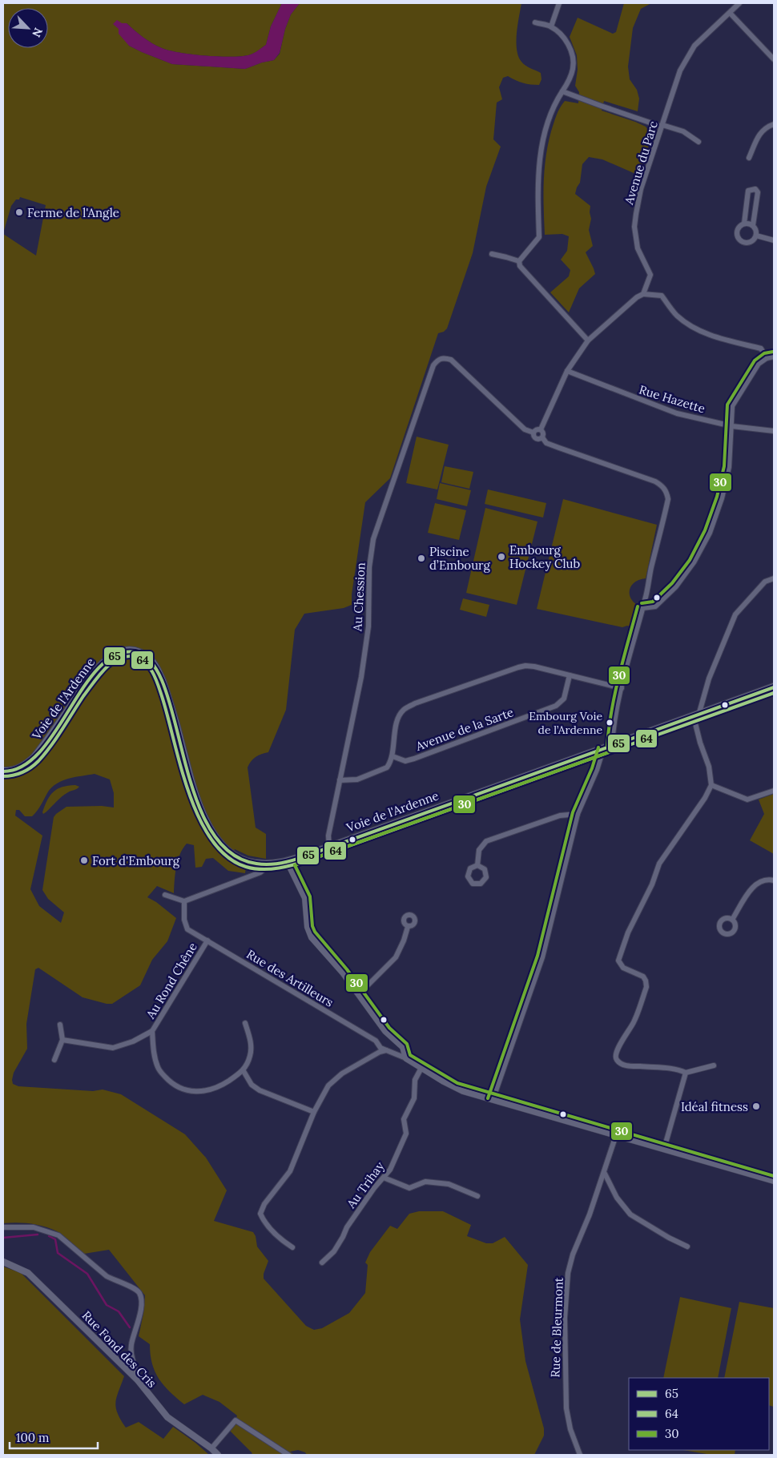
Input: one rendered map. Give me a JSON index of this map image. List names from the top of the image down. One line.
{"streets":{"main road":["Voie de l'Ardenne"],"street":["Avenue du Parc","Rue Hazette","Au Chession","Avenue de la Sarte","Rue des Artilleurs","Au Rond Chêne","Au Trihay","Rue de Bleurmont","Rue Fond des Cris"]},"crossings":[["Au Chession","Voie de l'Ardenne"],["Rue des Artilleurs","Au Rond Chêne"]],"places":["Ferme de l'Angle","Embourg Hockey Club","Piscine d’Embourg","Embourg Voie de l’Ardenne","Fort d'Embourg","Idéal fitness"],"lines":["transit line 30","transit line 65","transit line 64"],"legend":["65","64","30"],"scale_bar":"100 m","north":"bottom right"}
